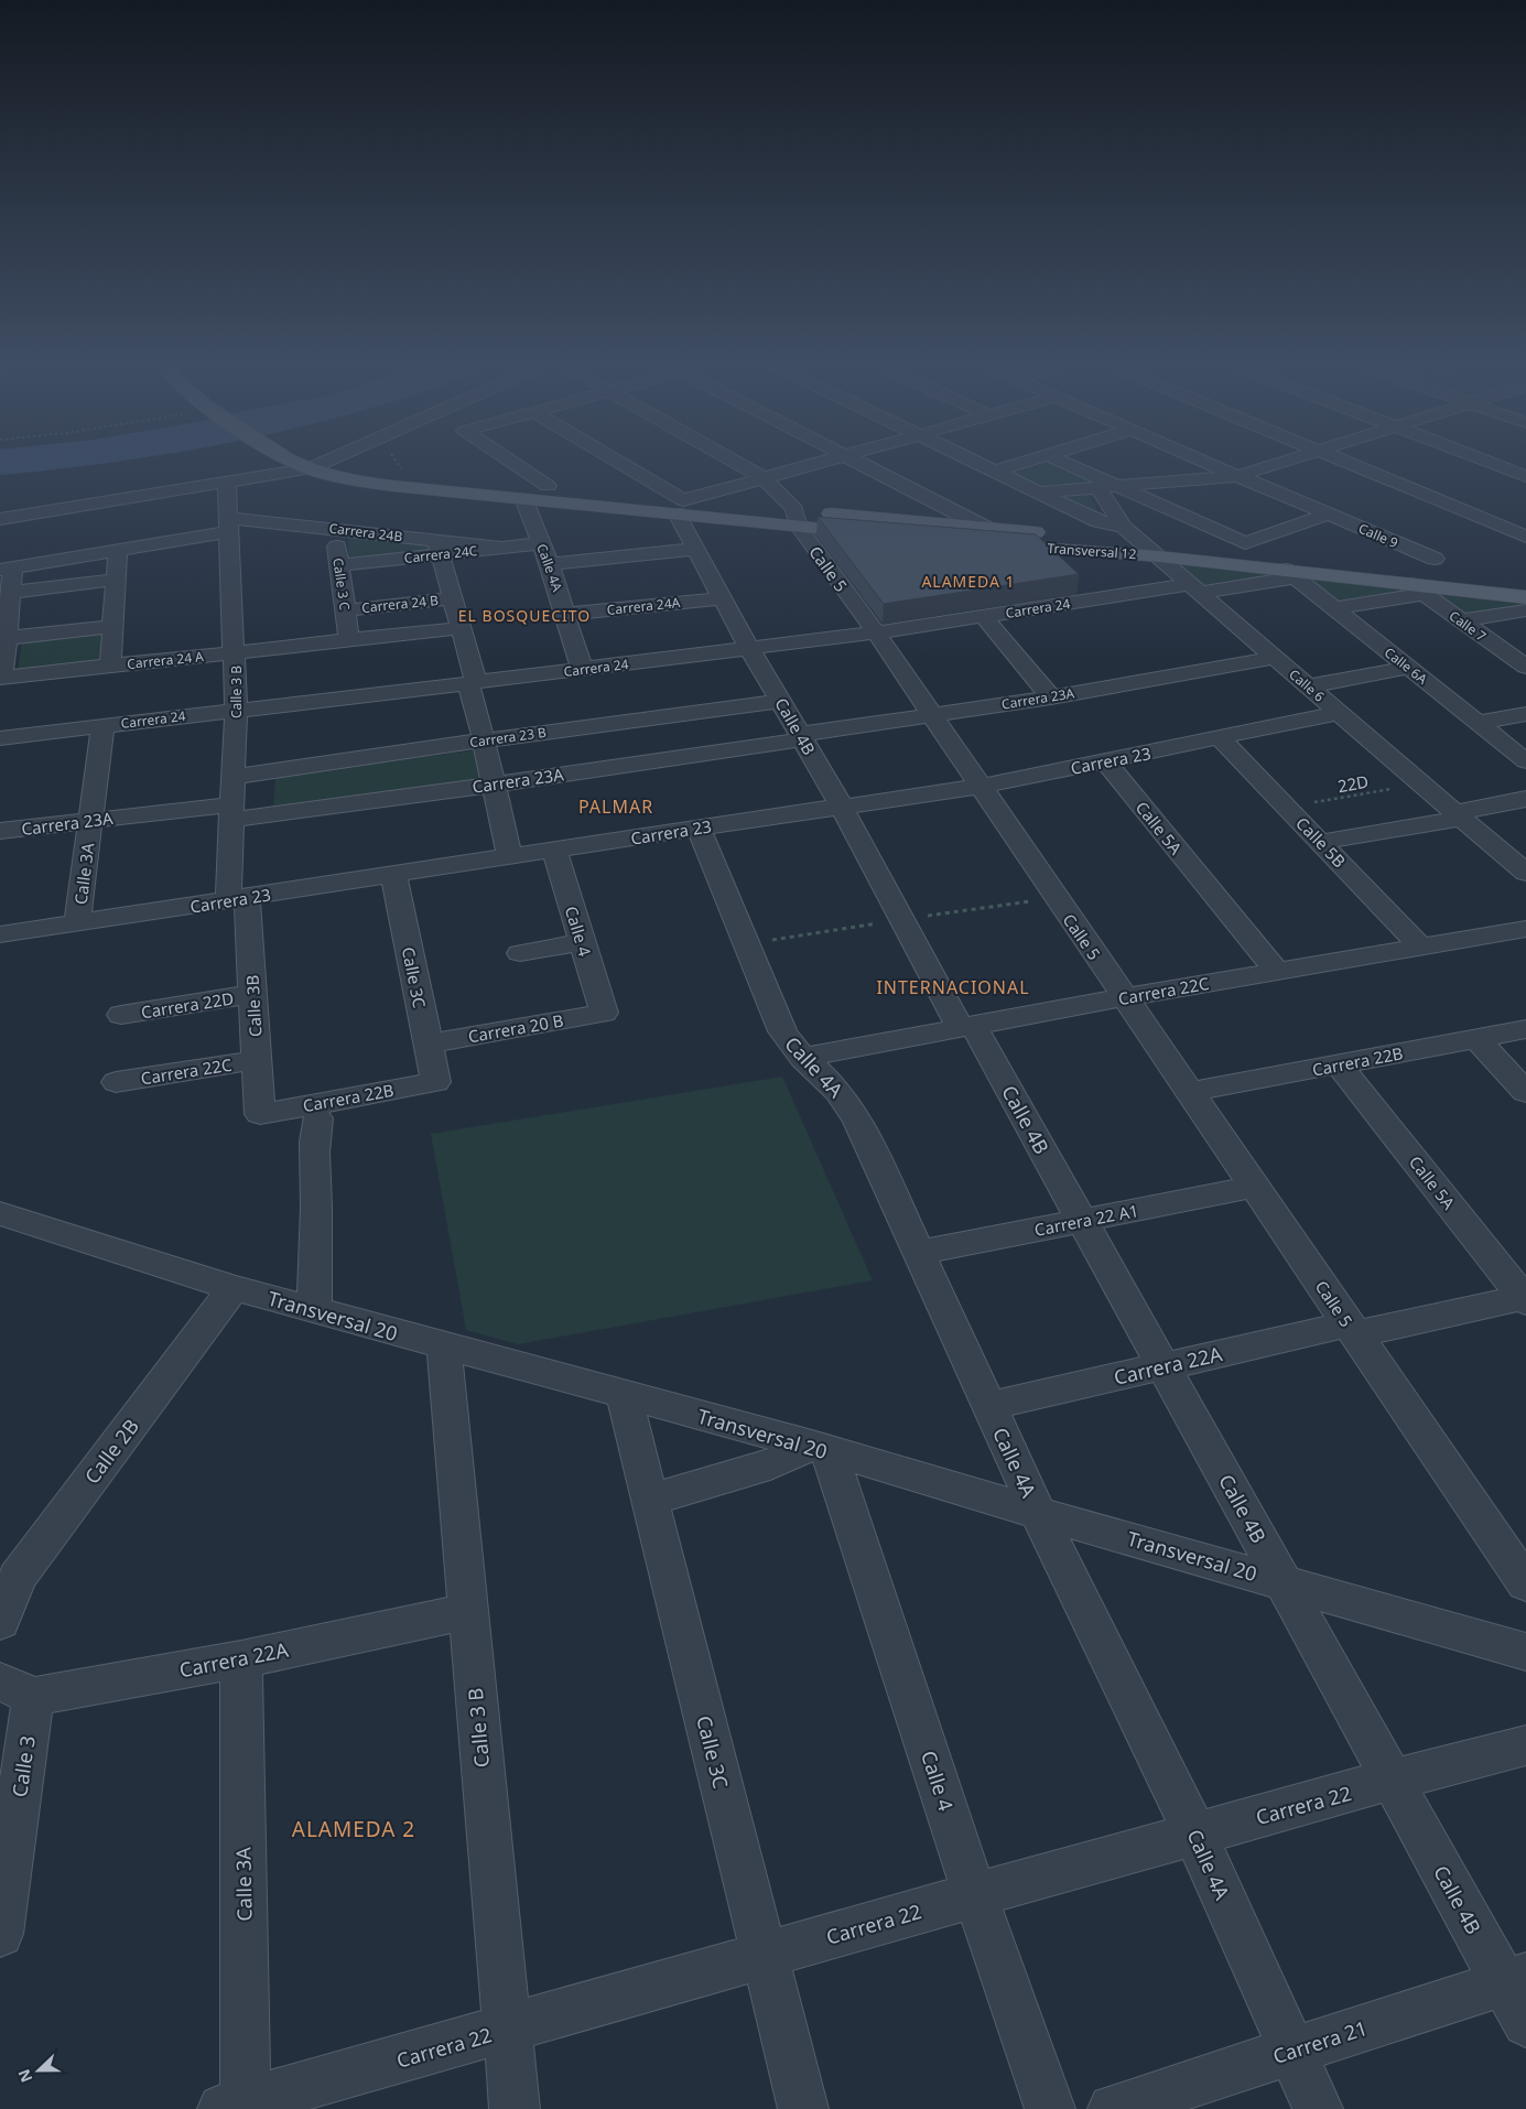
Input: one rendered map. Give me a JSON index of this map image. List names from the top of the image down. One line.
{"streets":{"main road":["Transversal 12"],"street":["Carrera 24B","Calle 9","Carrera 24C","Calle 4A","Calle 5","Calle 3 C","Carrera 24 B","Carrera 24A","Carrera 24","Calle 7","Carrera 24 A","Calle 6A","Calle 6","Calle 3 B","Carrera 23A","Calle 4B","Carrera 23 B","Carrera 23","Calle 5A","Calle 5B","Calle 3A","Calle 4","Calle 3C","Carrera 22C","Carrera 22D","Calle 3B","Carrera 20 B","Carrera 22B","Carrera 22 A1","Transversal 20","Carrera 22A","Calle 2B","Calle 3","Carrera 22","Carrera 21"],"path":["22D"]},"crossings":[["Carrera 24B","Carrera 24C"],["Carrera 24B","Calle 3 C"],["Carrera 24B","Calle 3 B"],["Transversal 12","Calle 4A"],["Transversal 12","Calle 5"],["Transversal 12","Carrera 24"],["Transversal 12","Calle 7"],["Transversal 12","Calle 6A"],["Transversal 12","Calle 6"],["Transversal 12","Calle 4B"],["Carrera 24C","Calle 4A"],["Carrera 24C","Calle 3 C"],["Calle 4A","Carrera 24A"],["Calle 4A","Carrera 24"],["Calle 4A","Carrera 23"],["Calle 4A","Carrera 22C"],["Calle 4A","Carrera 22 A1"],["Calle 4A","Transversal 20"],["Calle 4A","Carrera 22A"],["Calle 4A","Carrera 22"],["Calle 4A","Carrera 21"],["Calle 5","Carrera 24"],["Calle 5","Carrera 23A"],["Calle 5","Carrera 23"],["Calle 5","Carrera 22C"],["Calle 5","Carrera 22B"],["Calle 5","Carrera 22 A1"],["Calle 5","Carrera 22A"],["Calle 3 C","Carrera 24 B"],["Calle 3 C","Carrera 24 A"],["Carrera 24A","Calle 4B"],["Carrera 24","Calle 6A"],["Carrera 24","Calle 6"],["Carrera 24","Calle 3 B"],["Carrera 24","Calle 4B"],["Carrera 24","Calle 3A"],["Carrera 24 A","Calle 3 B"],["Calle 6","Carrera 23A"],["Calle 6","Carrera 23"],["Calle 6","22D"],["Calle 3 B","Carrera 23A"],["Calle 3 B","Carrera 23 B"],["Calle 3 B","Carrera 23"],["Calle 3 B","Calle 3B"],["Calle 3 B","Transversal 20"],["Calle 3 B","Carrera 22A"],["Calle 3 B","Carrera 22"],["Carrera 23A","Calle 4B"],["Carrera 23A","Calle 3A"],["Calle 4B","Carrera 23 B"],["Calle 4B","Carrera 23"],["Calle 4B","Carrera 22C"],["Calle 4B","Carrera 22 A1"],["Calle 4B","Transversal 20"],["Calle 4B","Carrera 22A"],["Calle 4B","Carrera 22"],["Calle 4B","Carrera 21"],["Carrera 23","Calle 5A"],["Carrera 23","Calle 5B"],["Carrera 23","Calle 3A"],["Carrera 23","Calle 4"],["Carrera 23","Calle 3C"],["Carrera 23","Calle 3B"],["22D","Calle 5B"],["Calle 5A","Carrera 22C"],["Calle 5A","Carrera 22B"],["Calle 5A","Carrera 22A"],["Calle 5B","Carrera 22C"],["Calle 3A","Carrera 22A"],["Calle 3A","Carrera 22"],["Calle 4","Carrera 20 B"],["Calle 4","Transversal 20"],["Calle 4","Carrera 22"],["Calle 3C","Carrera 20 B"],["Calle 3C","Carrera 22B"],["Calle 3C","Transversal 20"],["Calle 3C","Carrera 22"],["Carrera 22C","Calle 3B"],["Carrera 22D","Calle 3B"],["Calle 3B","Carrera 22B"],["Transversal 20","Calle 2B"],["Carrera 22A","Calle 3"]],"districts":["ALAMEDA 1","EL BOSQUECITO","PALMAR","INTERNACIONAL","ALAMEDA 2"],"north":"left"}
